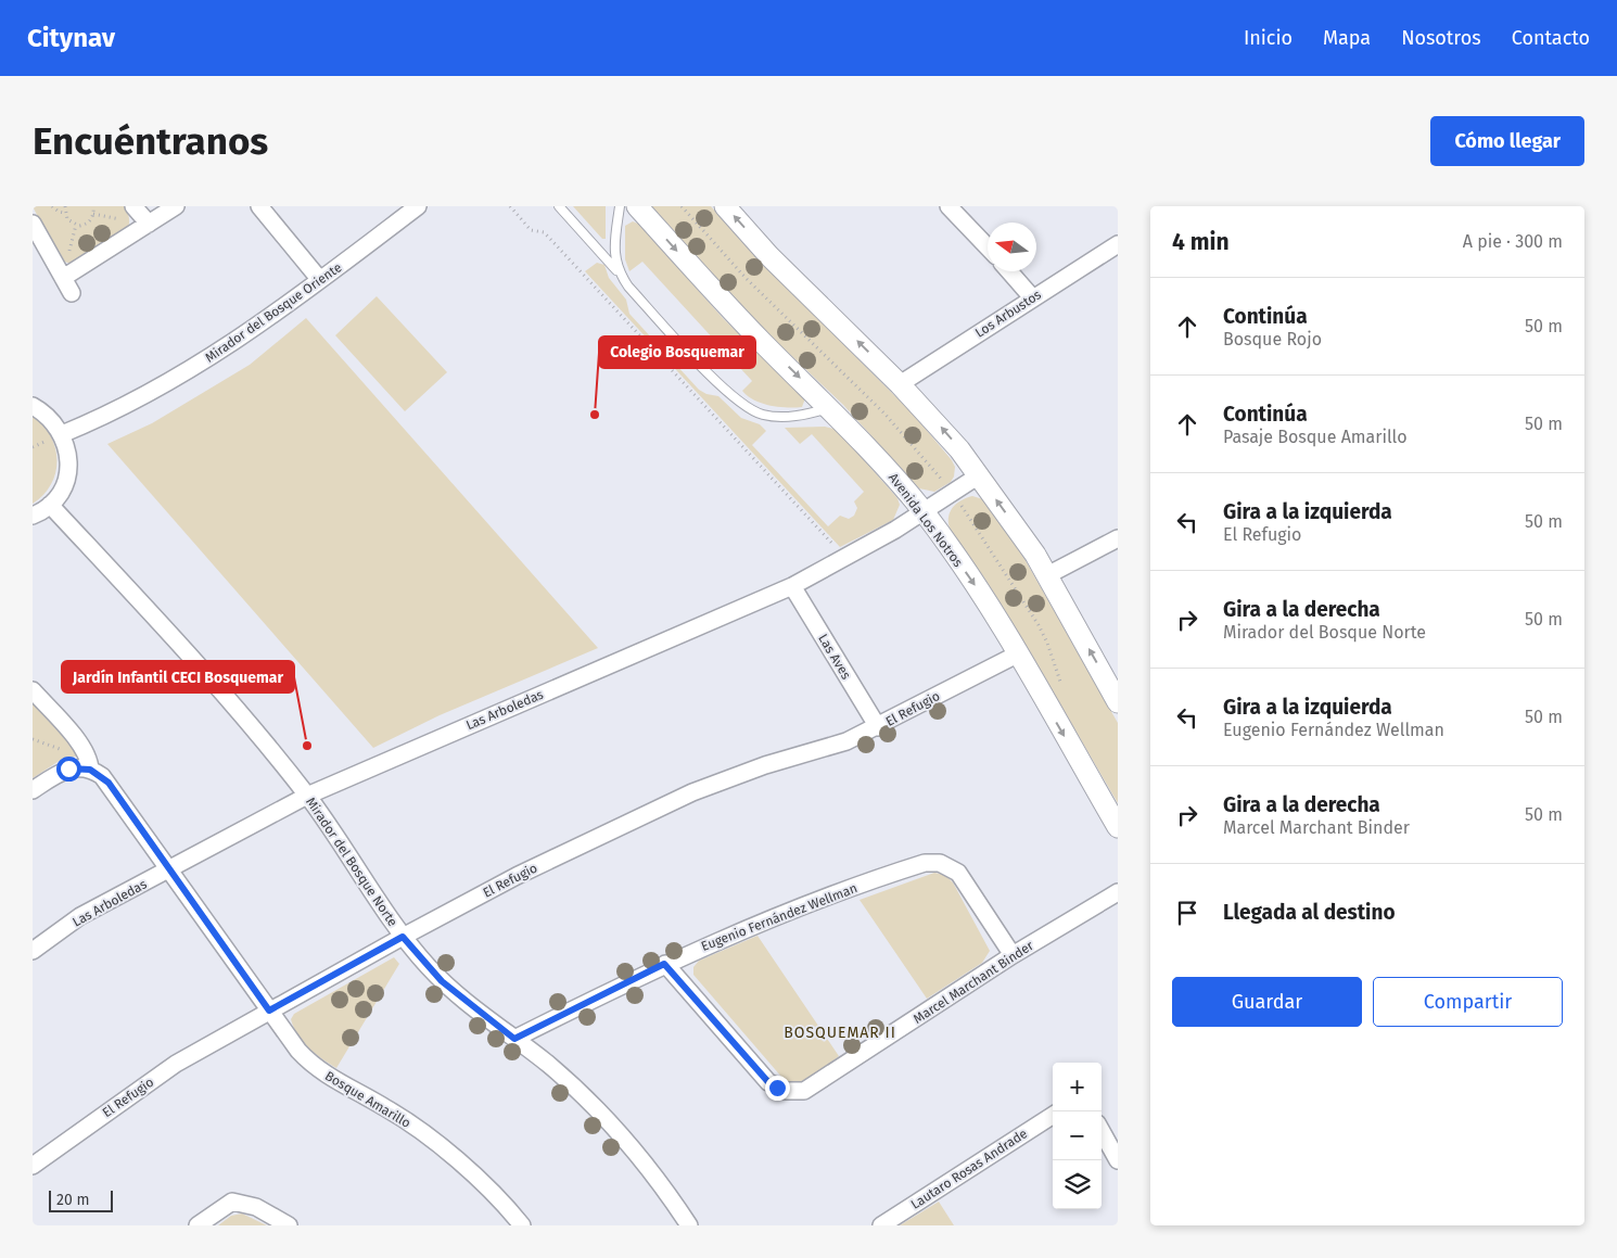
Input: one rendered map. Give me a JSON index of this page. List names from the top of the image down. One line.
{"streets":{"street":["Mirador del Bosque Oriente","Los Arbustos","Avenida Los Notros","Las Aves","El Refugio","Las Arboledas","Mirador del Bosque Norte","Eugenio Fernández Wellman","Marcel Marchant Binder","Bosque Amarillo","Lautaro Rosas Andrade"]},"crossings":[["Avenida Los Notros","El Refugio"],["Avenida Los Notros","Las Arboledas"],["Las Aves","El Refugio"],["Las Aves","Las Arboledas"],["El Refugio","Mirador del Bosque Norte"],["El Refugio","Bosque Amarillo"],["Las Arboledas","Mirador del Bosque Norte"],["Las Arboledas","Bosque Amarillo"],["Mirador del Bosque Norte","Eugenio Fernández Wellman"],["Eugenio Fernández Wellman","Marcel Marchant Binder"]],"districts":["BOSQUEMAR II"],"places":["Colegio Bosquemar","Jardín Infantil CECI Bosquemar"],"scale_bar":"20 m","north":"left","page":{"header":"Citynav","nav":["Inicio","Mapa","Nosotros","Contacto"],"buttons":["Cómo llegar",["Guardar","Compartir"]],"title":"Encuéntranos","heading":["4 min","A pie · 300 m"],"list":[["Continúa","Bosque Rojo","50 m"],["Continúa","Pasaje Bosque Amarillo","50 m"],["Gira a la izquierda","El Refugio","50 m"],["Gira a la derecha","Mirador del Bosque Norte","50 m"],["Gira a la izquierda","Eugenio Fernández Wellman","50 m"],["Gira a la derecha","Marcel Marchant Binder","50 m"],"Llegada al destino"],"map_buttons":["+","−"],"scale":"20 m"}}
